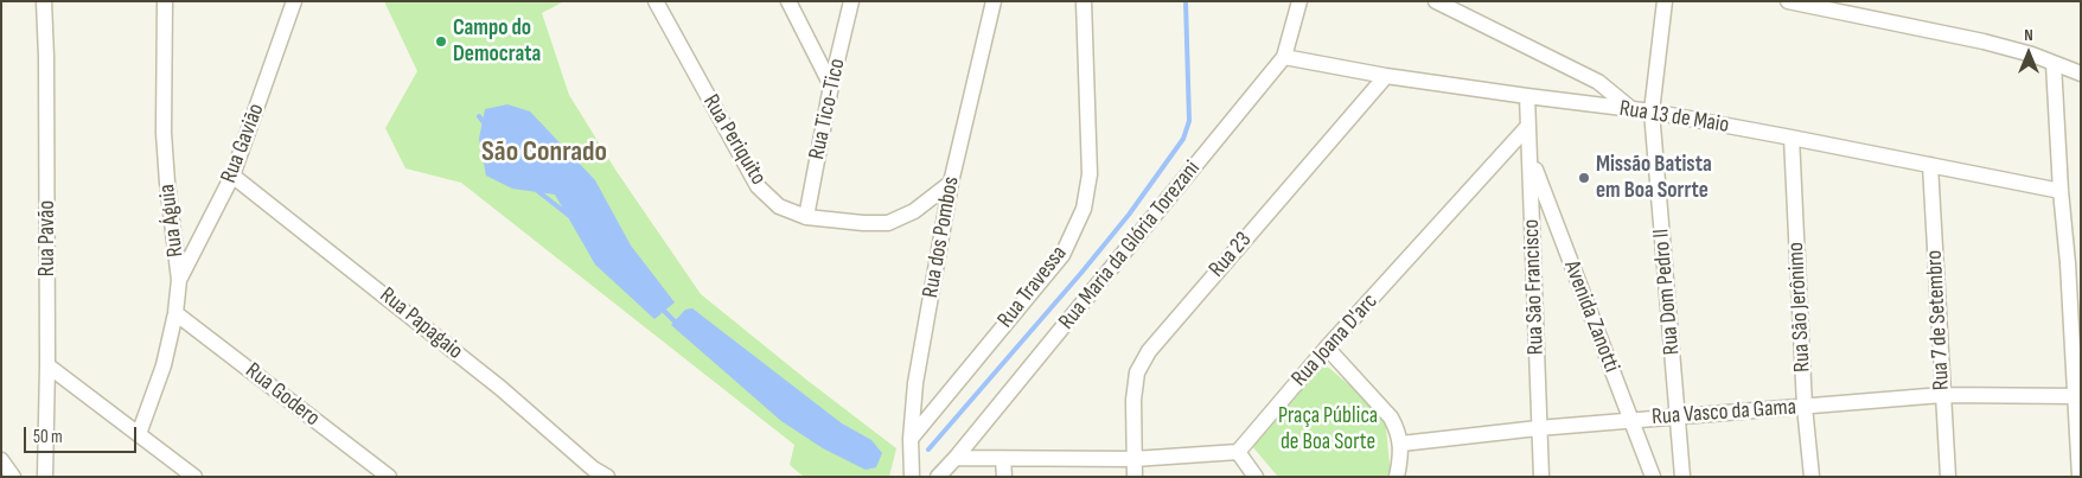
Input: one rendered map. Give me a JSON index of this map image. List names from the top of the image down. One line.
{"streets":{"street":["Rua Tico-Tico","Rua 13 de Maio","Rua Periquito","Rua Gavião","Rua Águia","Rua dos Pombos","Rua Pavão","Rua Maria da Glória Torezani","Rua 23","Rua Travessa","Rua São Francisco","Rua Dom Pedro II","Rua São Jerônimo","Avenida Zanotti","Rua 7 de Setembro","Rua Papagaio","Rua Joana D'arc","Rua Godero","Rua Vasco da Gama"]},"crossings":[["Rua Tico-Tico","Rua Periquito"],["Rua 13 de Maio","Rua Maria da Glória Torezani"],["Rua 13 de Maio","Rua 23"],["Rua 13 de Maio","Rua São Francisco"],["Rua 13 de Maio","Rua Dom Pedro II"],["Rua 13 de Maio","Rua São Jerônimo"],["Rua 13 de Maio","Rua 7 de Setembro"],["Rua Periquito","Rua dos Pombos"],["Rua Gavião","Rua Águia"],["Rua Gavião","Rua Papagaio"],["Rua Águia","Rua Godero"],["Rua dos Pombos","Rua Travessa"],["Rua São Francisco","Avenida Zanotti"],["Rua São Francisco","Rua Joana D'arc"],["Rua São Francisco","Rua Vasco da Gama"],["Rua Dom Pedro II","Rua Vasco da Gama"],["Rua São Jerônimo","Rua Vasco da Gama"],["Avenida Zanotti","Rua Vasco da Gama"],["Rua 7 de Setembro","Rua Vasco da Gama"]],"districts":["São Conrado"],"parks":["Praça Pública de Boa Sorte"],"places":["Campo do Democrata","Missão Batista em Boa Sorrte"],"scale_bar":"50 m","north":"top"}
